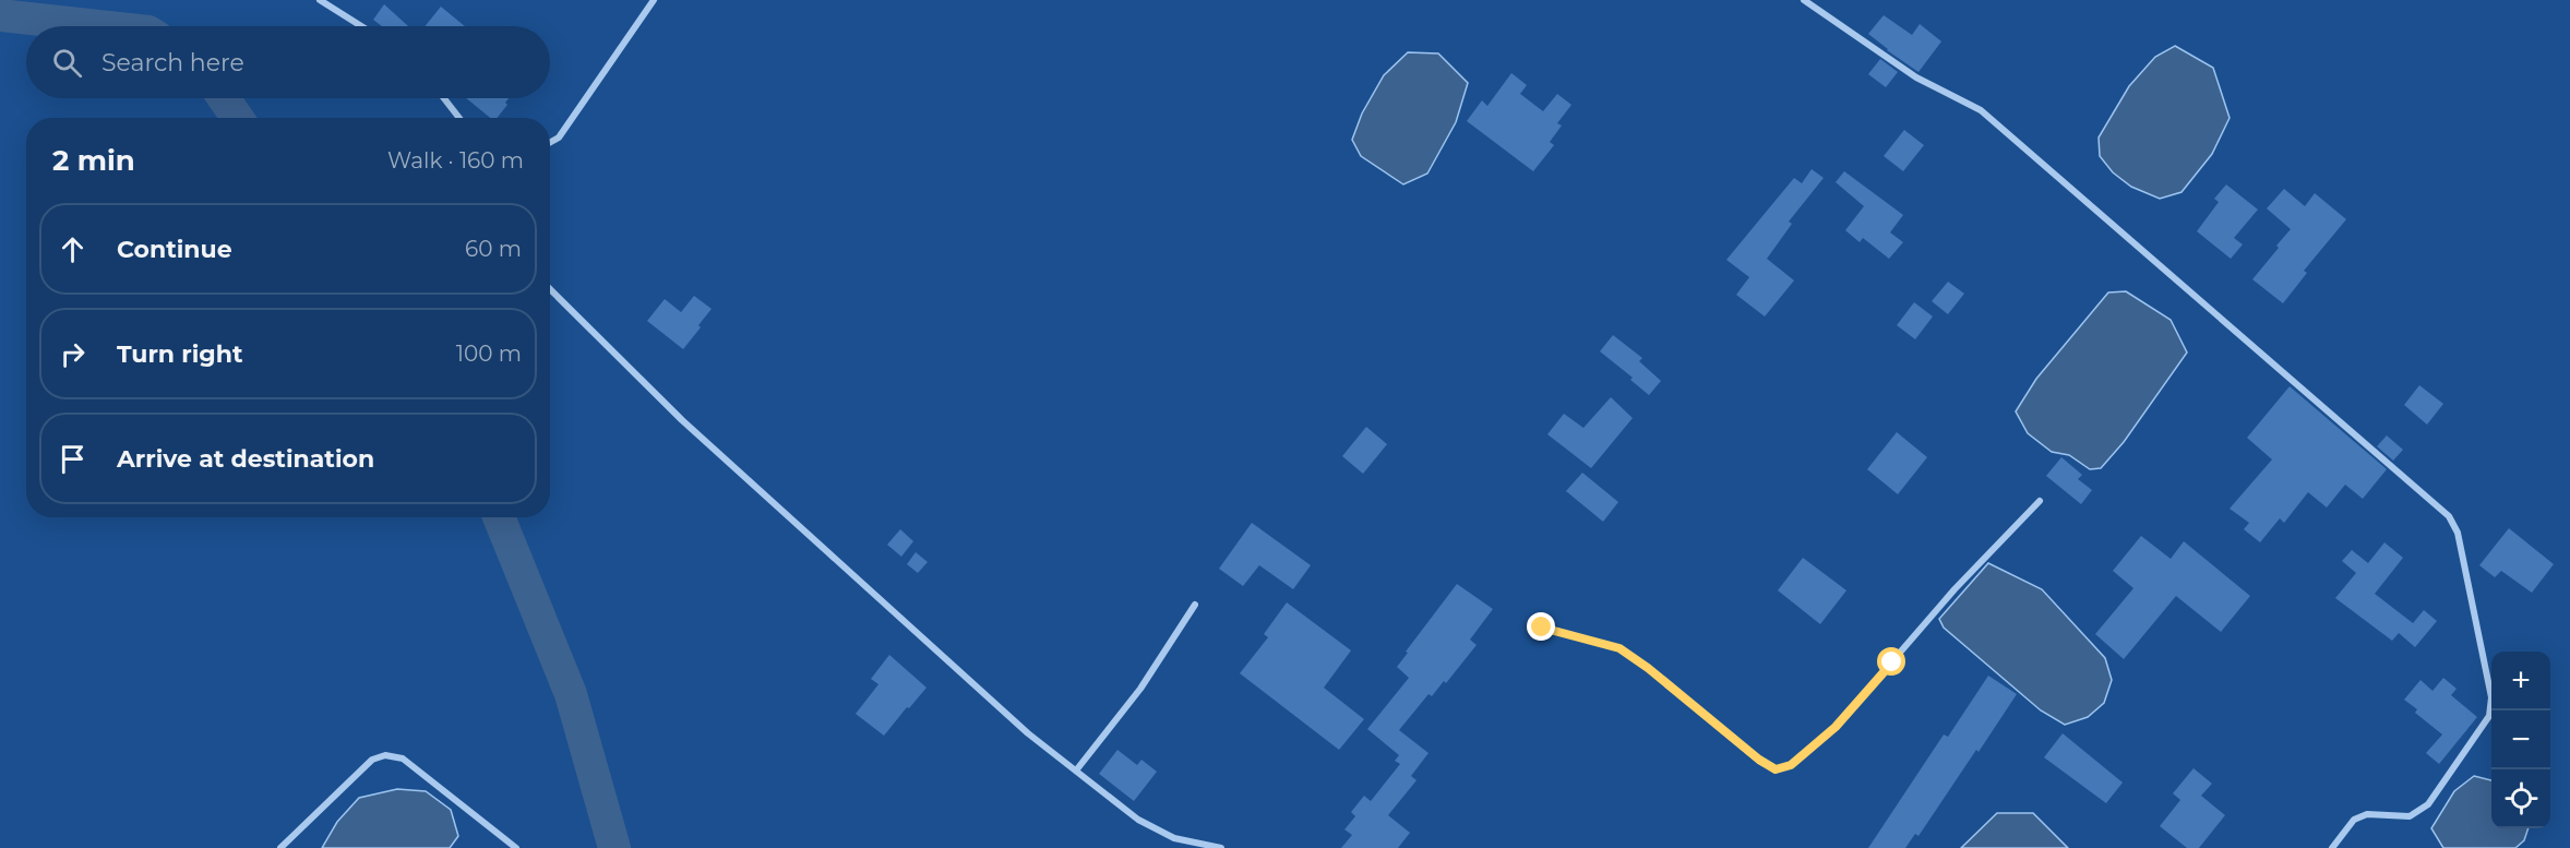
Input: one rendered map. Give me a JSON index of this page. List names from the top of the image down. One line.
{"page":{"search":"Search here","heading":["2 min","Walk · 160 m"],"list":[["Continue","60 m"],["Turn right","100 m"],"Arrive at destination"],"map_buttons":["+","−"]}}
